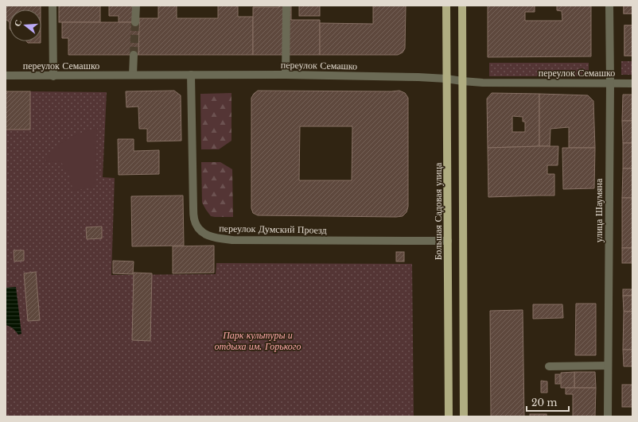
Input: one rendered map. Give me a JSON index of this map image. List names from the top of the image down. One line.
{"streets":{"main road":["Большая Садовая улица"],"street":["переулок Семашко","улица Шаумяна","переулок Думский Проезд"]},"crossings":[["переулок Семашко","улица Шаумяна"],["переулок Семашко","Большая Садовая улица"],["переулок Семашко","переулок Думский Проезд"],["Большая Садовая улица","переулок Думский Проезд"]],"parks":["Парк культуры и отдыха им. Горького"],"scale_bar":"20 m","north":"left"}
